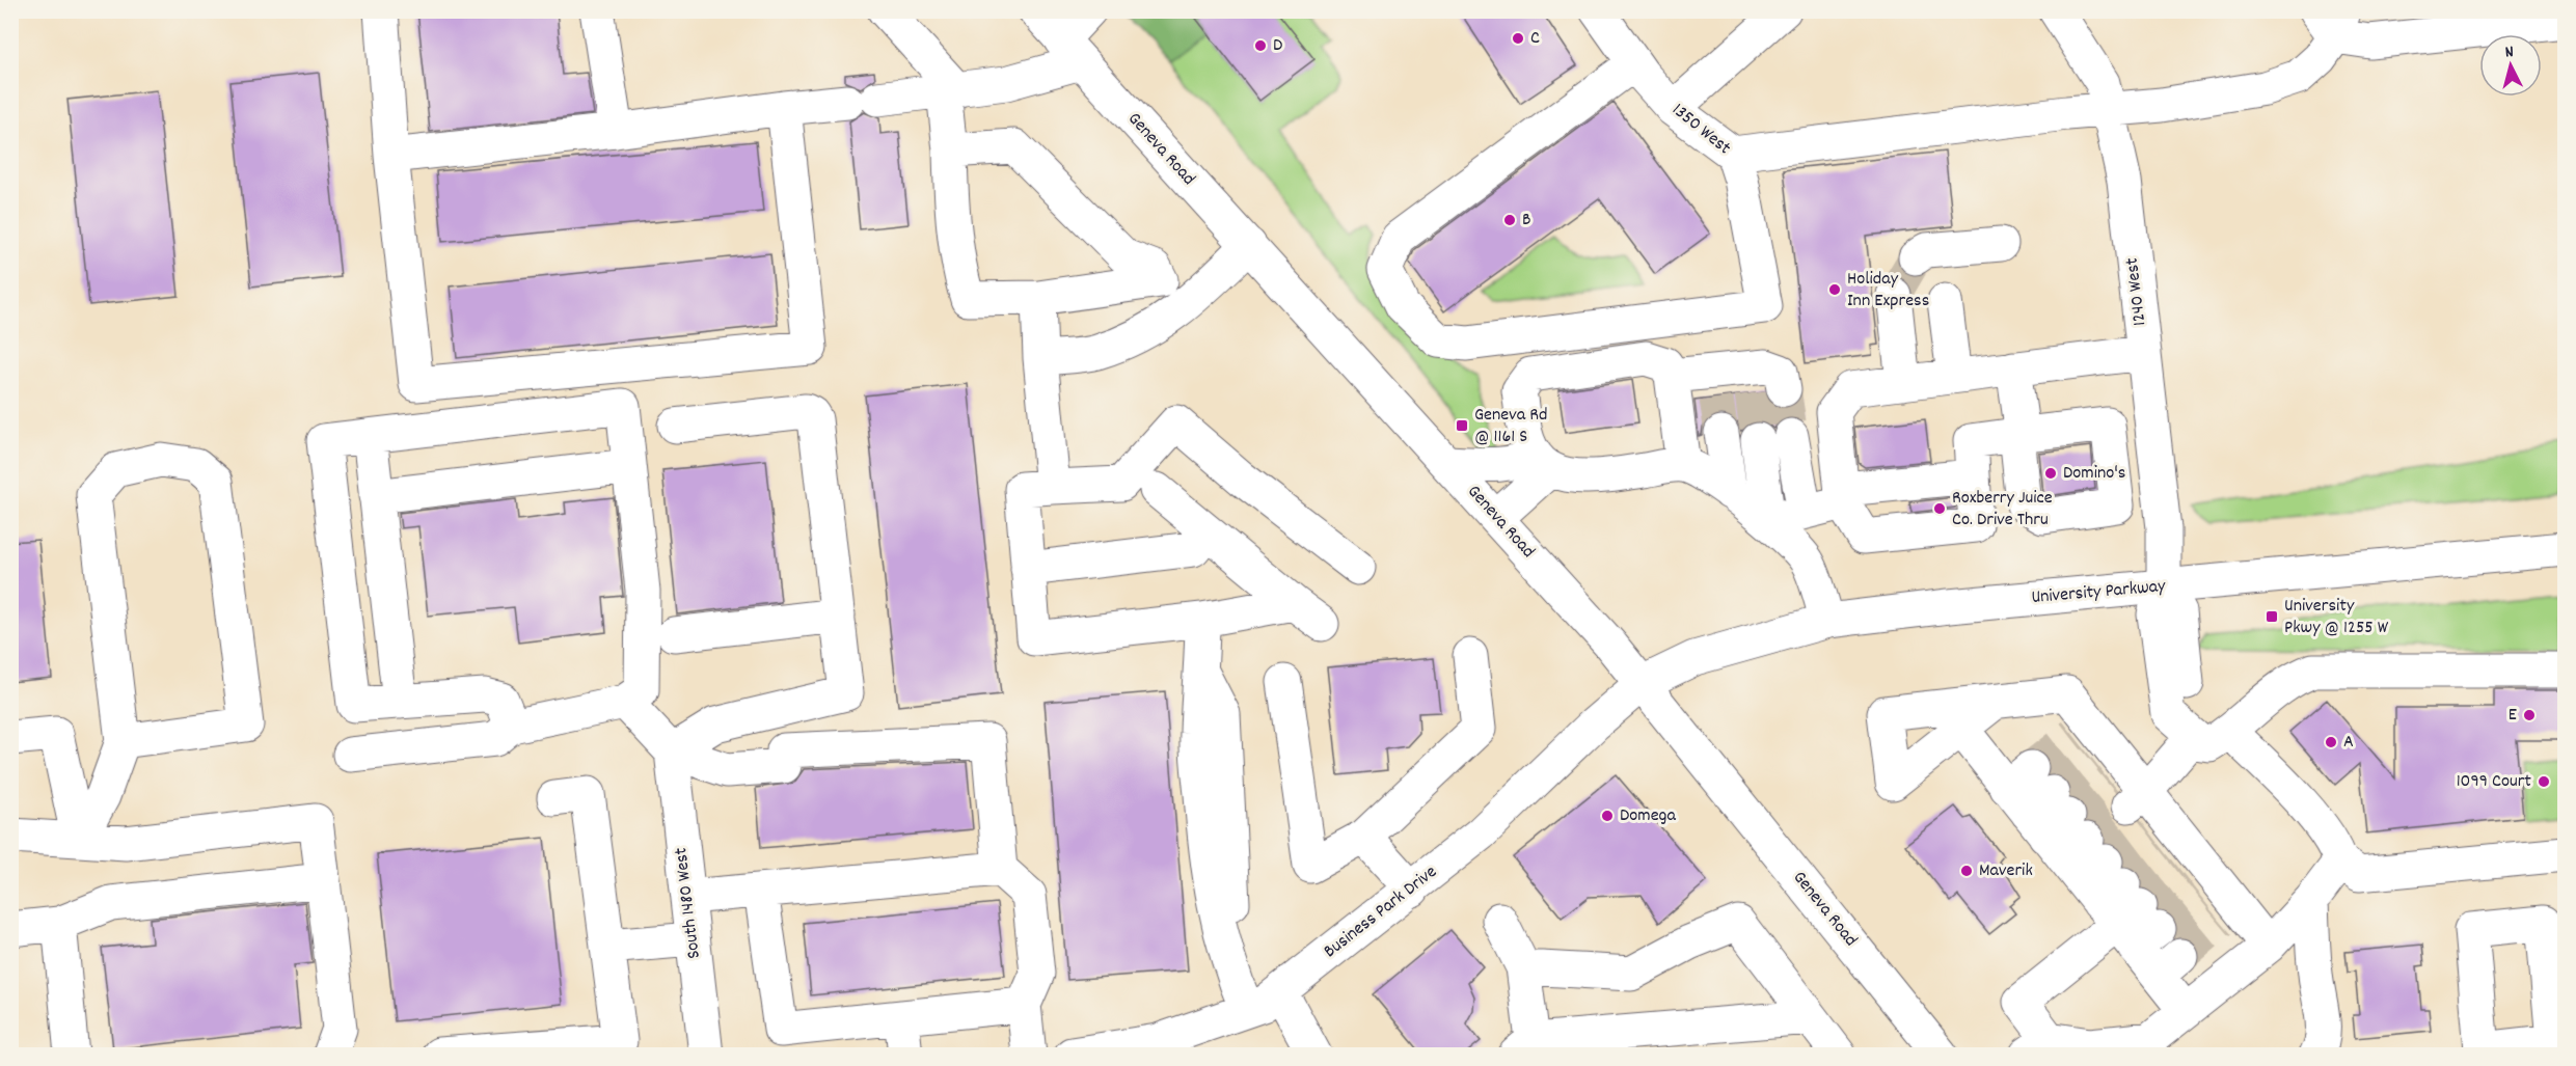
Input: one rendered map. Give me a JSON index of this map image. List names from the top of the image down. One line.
{"streets":{"street":["1350 West","Geneva Road","1240 West","University Parkway","South 1480 West","Business Park Drive"]},"crossings":[["Geneva Road","University Parkway"],["Geneva Road","Business Park Drive"],["1240 West","University Parkway"],["University Parkway","Business Park Drive"]],"places":{"other":["C","D","B","Holiday Inn Express","Domino's","Roxberry Juice Co. Drive Thru","E","A","1099 Court","Domega","Maverik"],"transit":["Geneva Rd @ 1161 S","University Pkwy @ 1255 W"]},"north":"top"}
